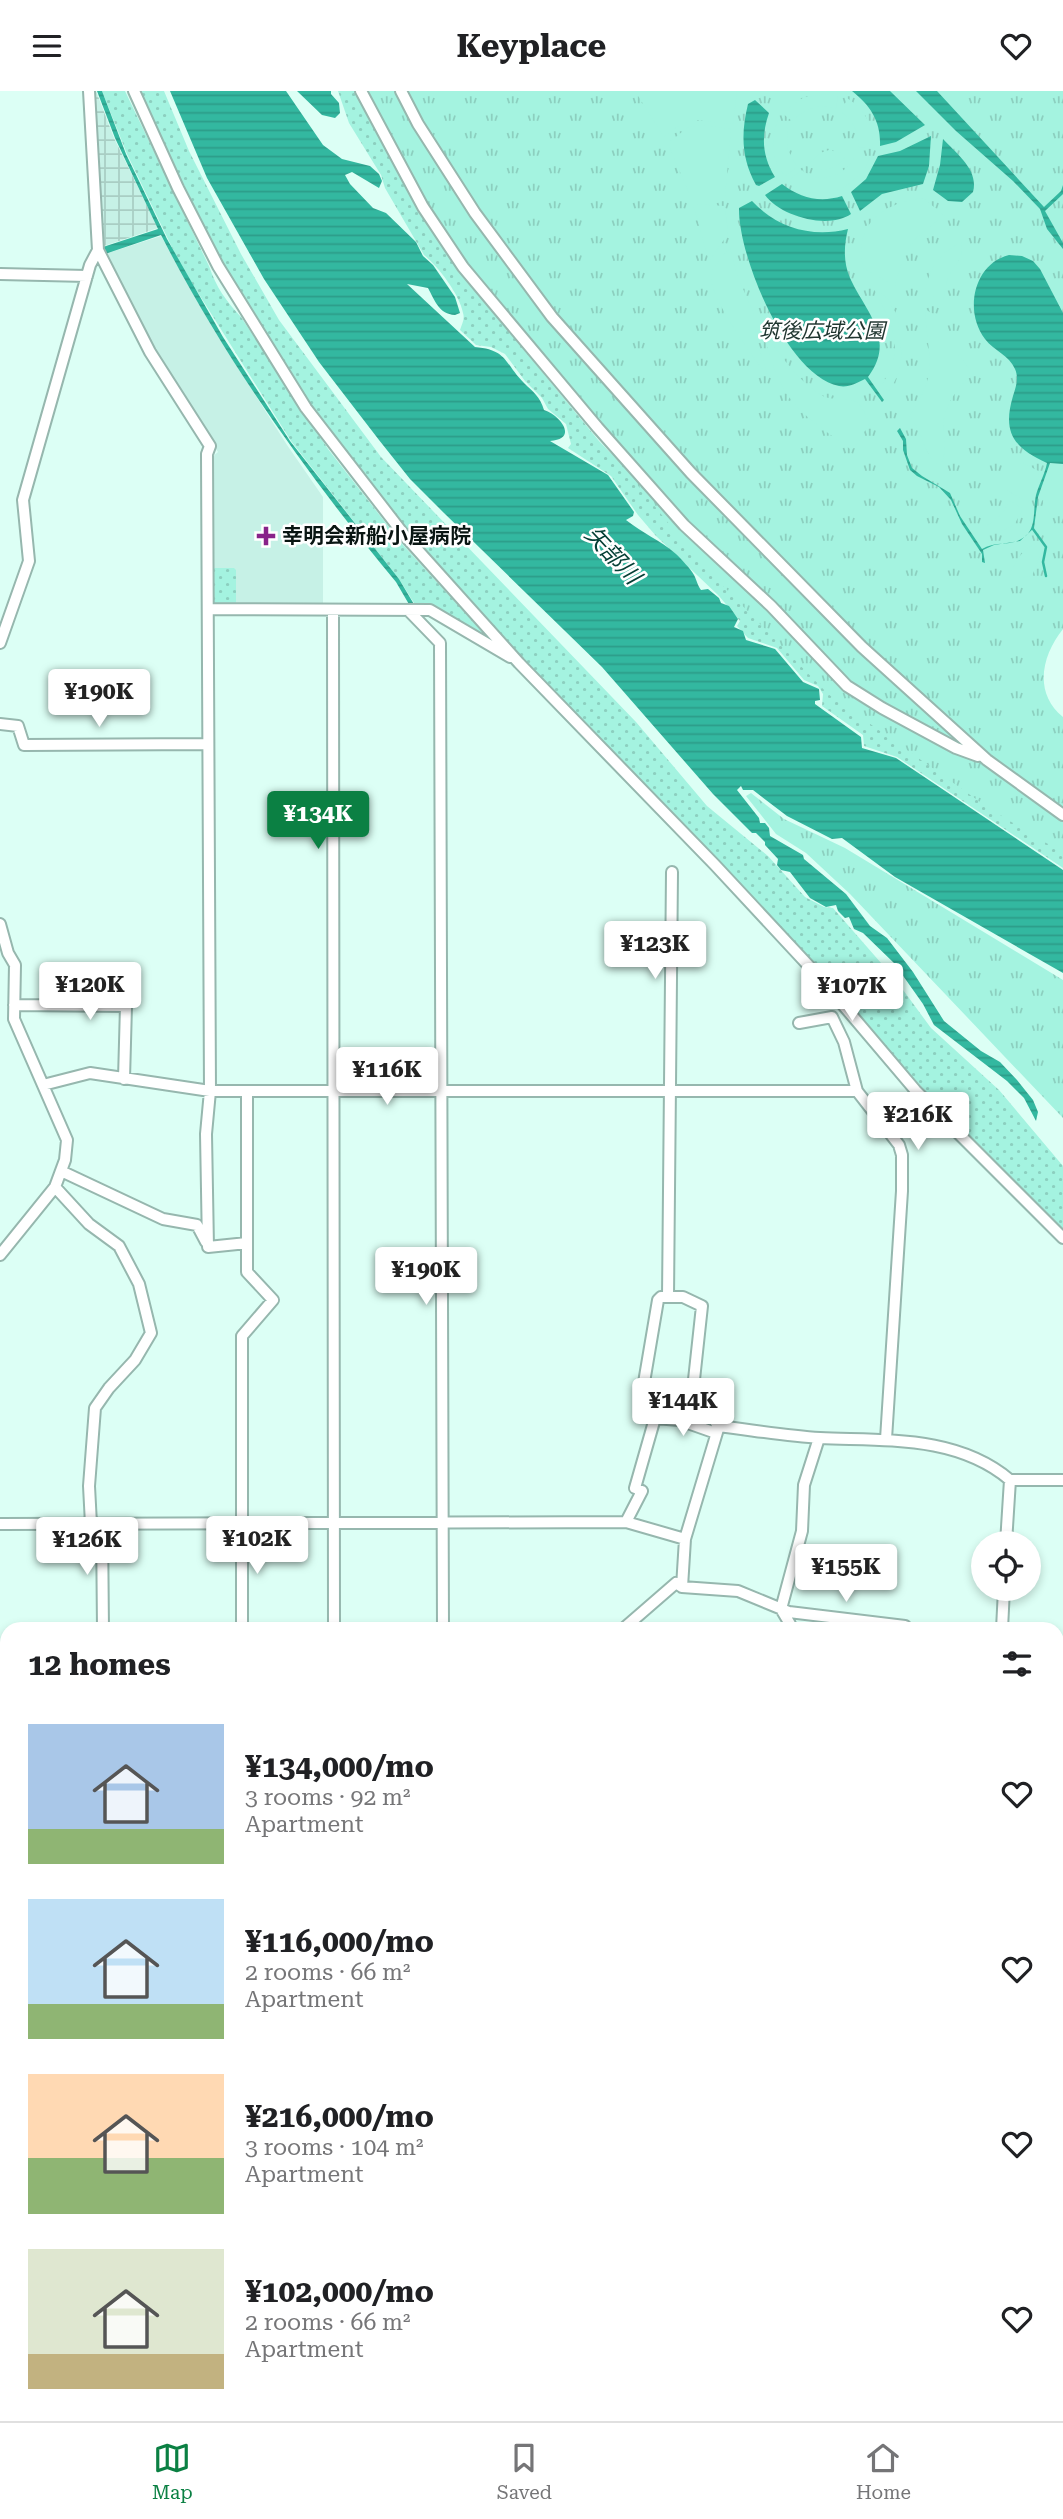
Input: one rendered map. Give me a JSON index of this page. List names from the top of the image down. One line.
{"water":["矢部川"],"parks":["筑後広域公園"],"places":{"health":["幸明会新船小屋病院"]},"page":{"header":"Keyplace","price":["¥190K","¥134K","¥123K","¥120K","¥107K","¥116K","¥216K","¥190K","¥144K","¥102K","¥126K","¥155K"],"heading":"12 homes","list":[{"name":"¥134,000/mo","note":"3 rooms · 92 m² · Apartment"},{"name":"¥116,000/mo","note":"2 rooms · 66 m² · Apartment"},{"name":"¥216,000/mo","note":"3 rooms · 104 m² · Apartment"},{"name":"¥102,000/mo","note":"2 rooms · 66 m² · Apartment"}],"tabs":["Map","Saved","Home"]}}
